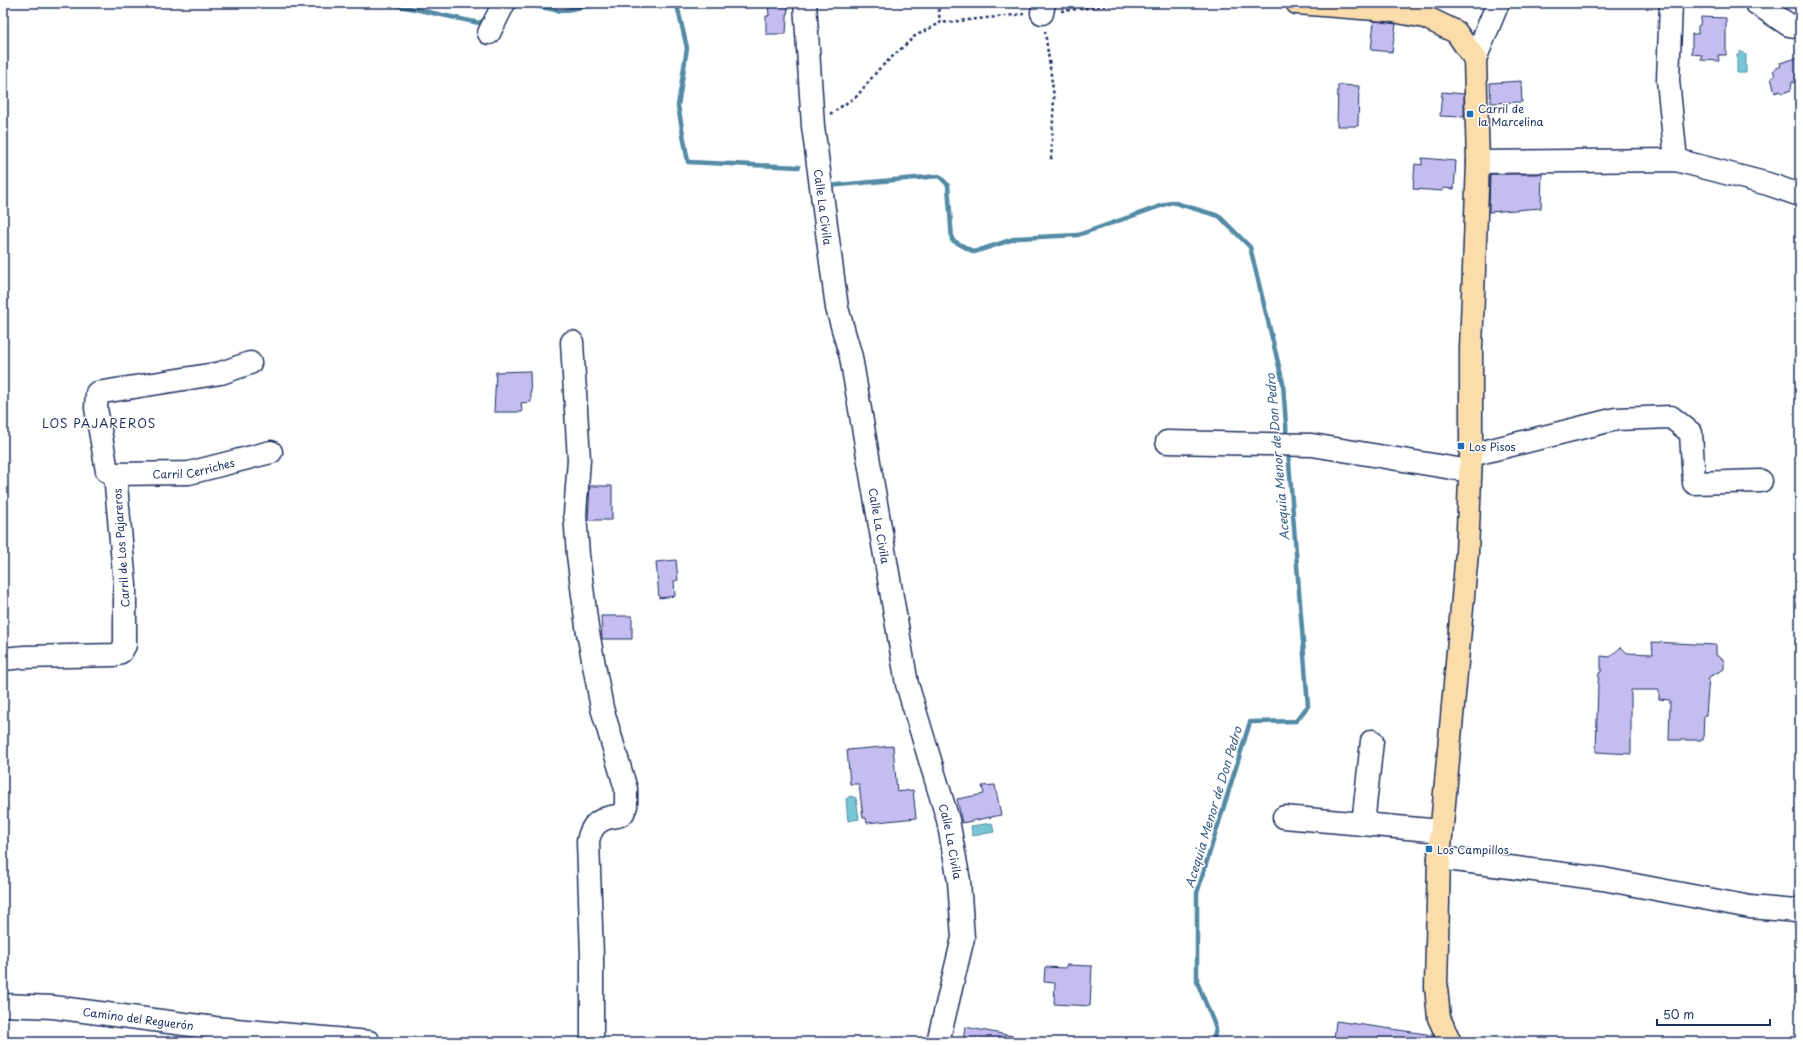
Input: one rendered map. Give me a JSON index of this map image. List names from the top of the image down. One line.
{"streets":{"street":["Calle La Civila","Carril Cerriches","Carril de Los Pajareros","Camino del Reguerón"]},"crossings":[["Carril Cerriches","Carril de Los Pajareros"]],"districts":["LOS PAJAREROS"],"water":["Acequia Menor de Don Pedro"],"places":{"transit":["Carril de la Marcelina","Los Pisos","Los Campillos"]},"scale_bar":"50 m"}
